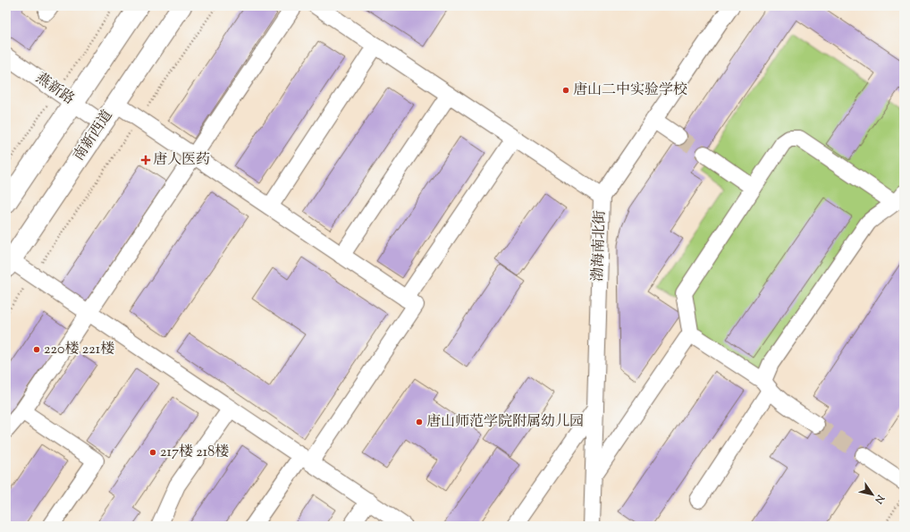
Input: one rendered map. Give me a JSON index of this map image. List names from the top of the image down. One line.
{"streets":{"main road":["南新西道"],"street":["燕新路","渤海南北街"]},"crossings":[["燕新路","南新西道"]],"places":{"other":["唐山二中实验学校","220楼 221楼","唐山师范学院附属幼儿园","217楼 218楼"],"health":["唐人医药"]},"north":"bottom right"}
